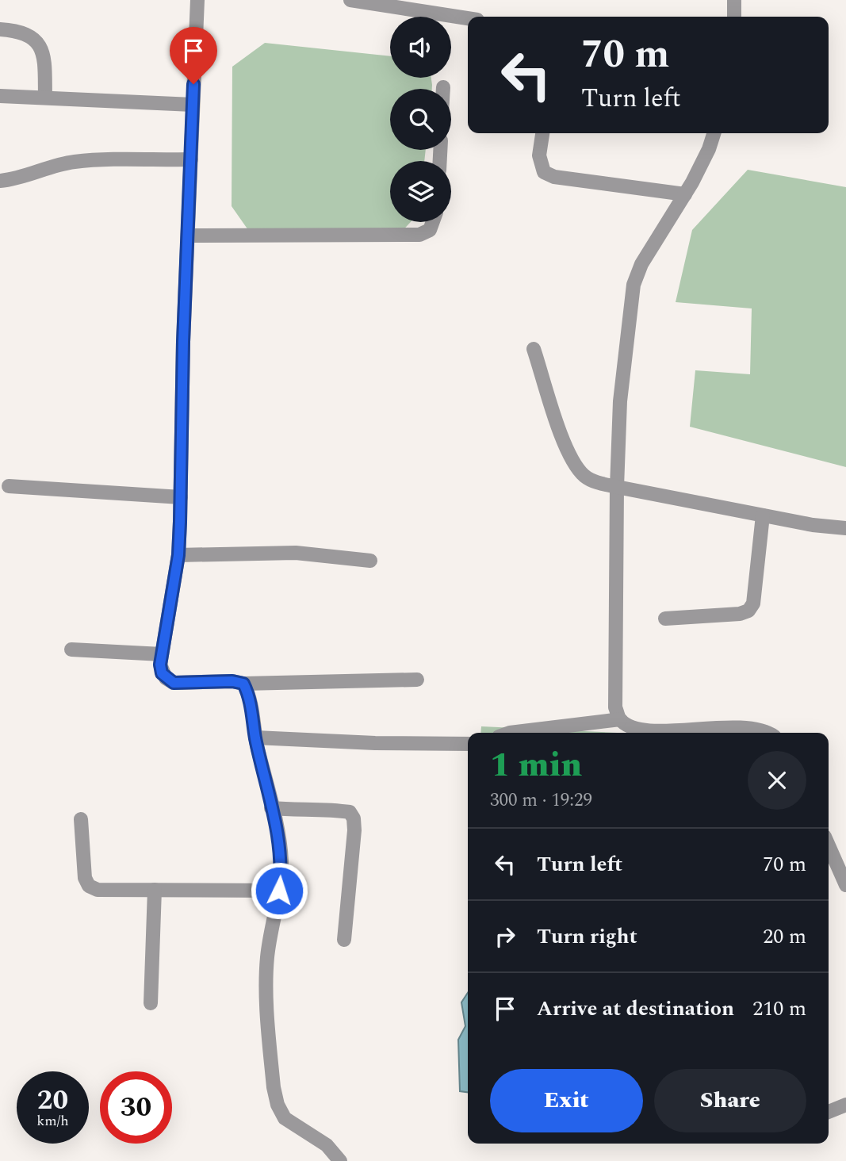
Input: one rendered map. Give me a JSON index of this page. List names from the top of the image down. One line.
{"page":{"turn":["70 m","Turn left"],"heading":["1 min","300 m · 19:29"],"list":[{"name":"Turn left","value":"70 m"},{"name":"Turn right","value":"20 m"},{"name":"Arrive at destination","value":"210 m"}],"buttons":["Exit","Share"],"speed":"20 km/h","limit":"30"}}
